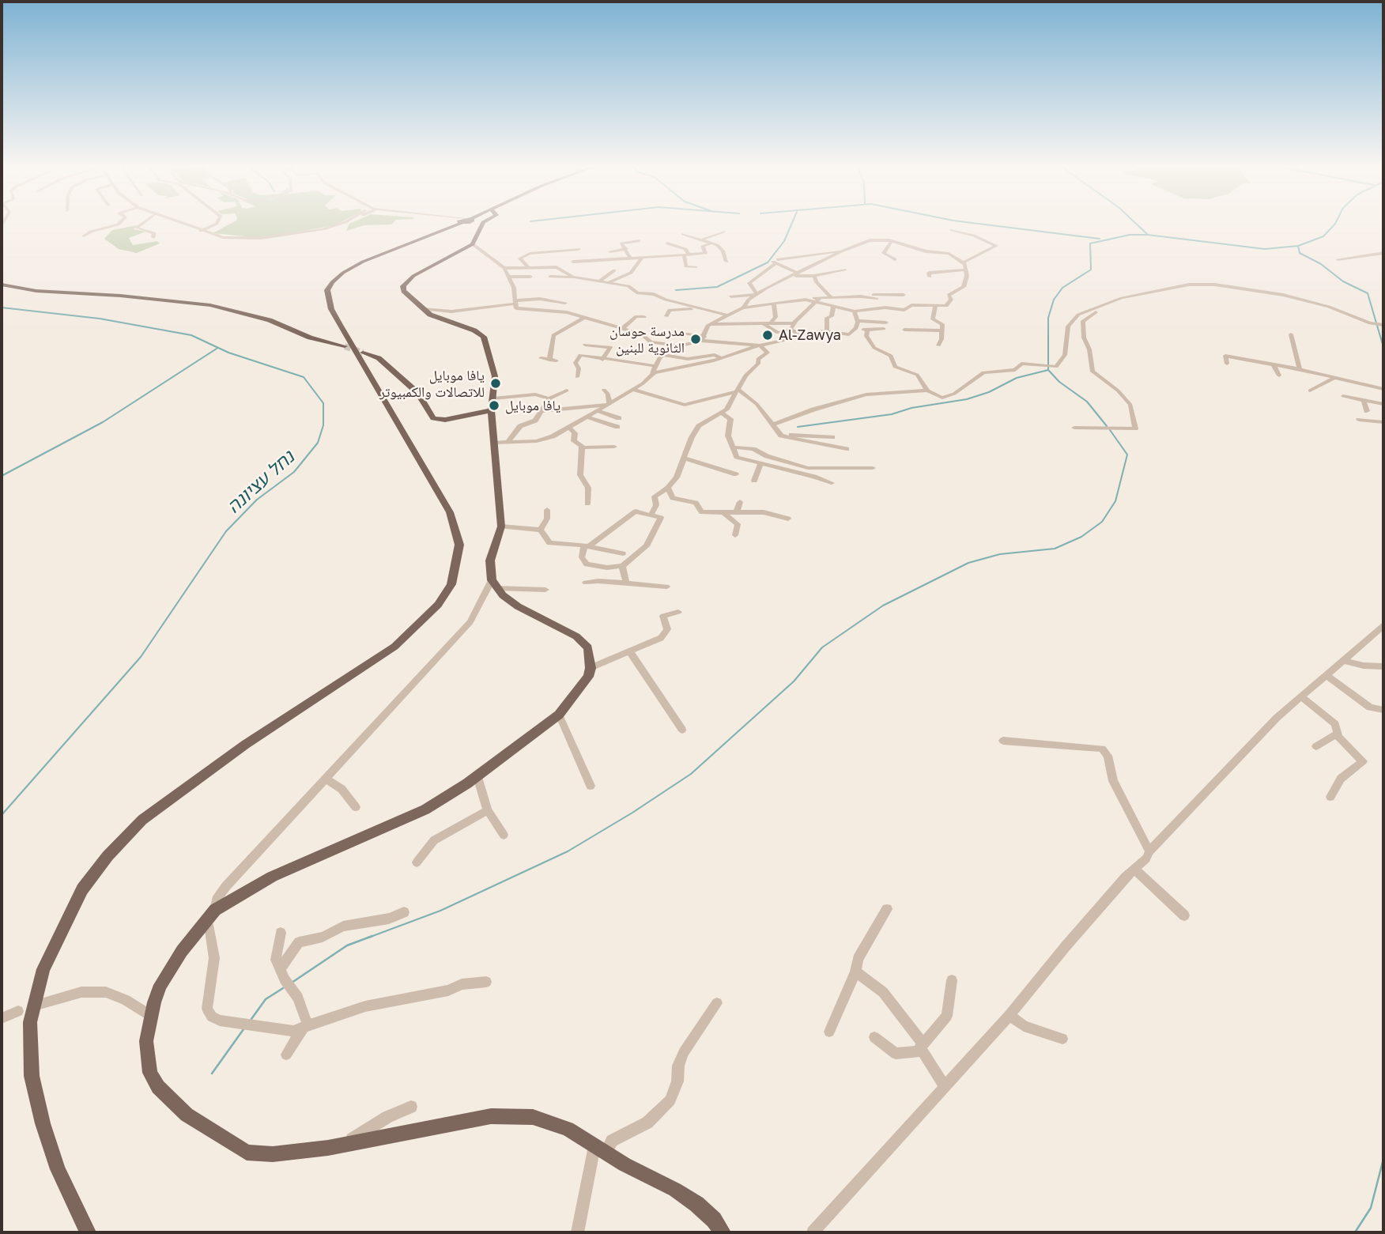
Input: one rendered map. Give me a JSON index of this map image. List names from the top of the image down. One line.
{"water":["נחל עציונה"],"places":["Al-Zawya","مدرسة حوسان الثانوية للبنين","يافا موبايل للاتصالات والكمبيوتر","يافا موبايل"]}
